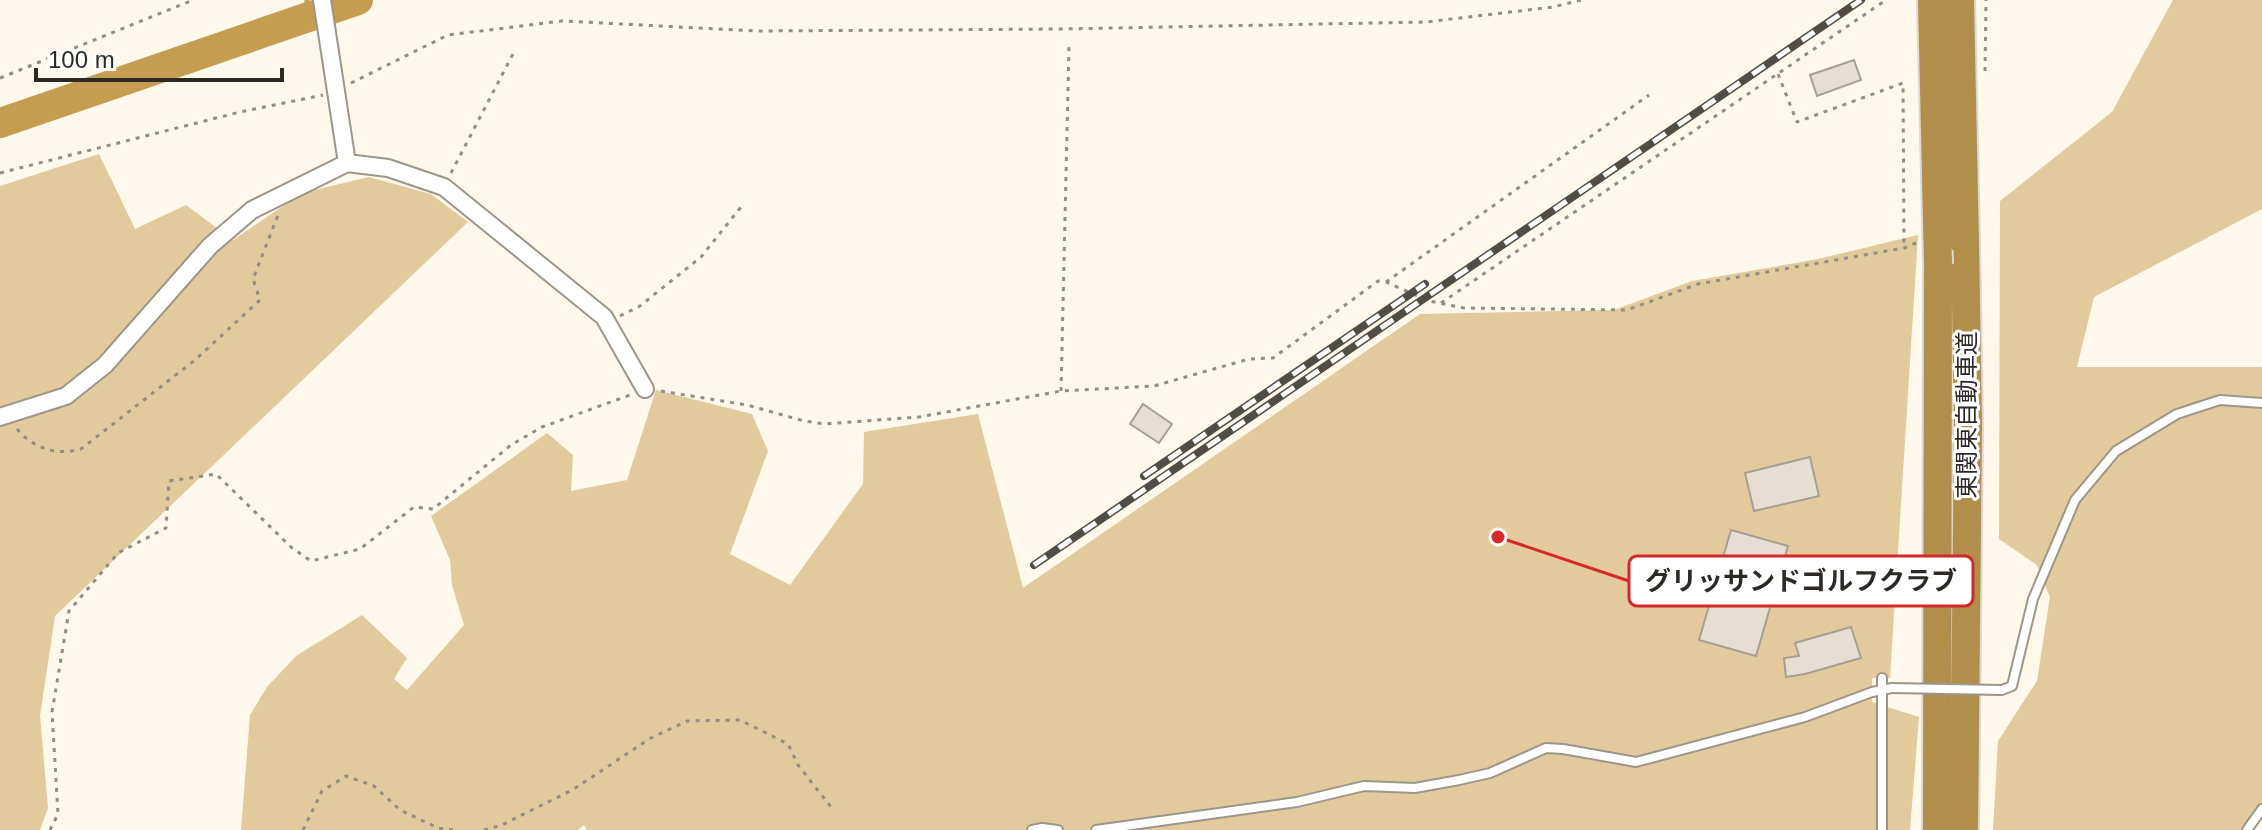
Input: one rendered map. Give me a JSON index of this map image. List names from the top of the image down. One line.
{"streets":{"highway":["東関東自動車道"]},"places":["グリッサンドゴルフクラブ"],"scale_bar":"100 m"}
